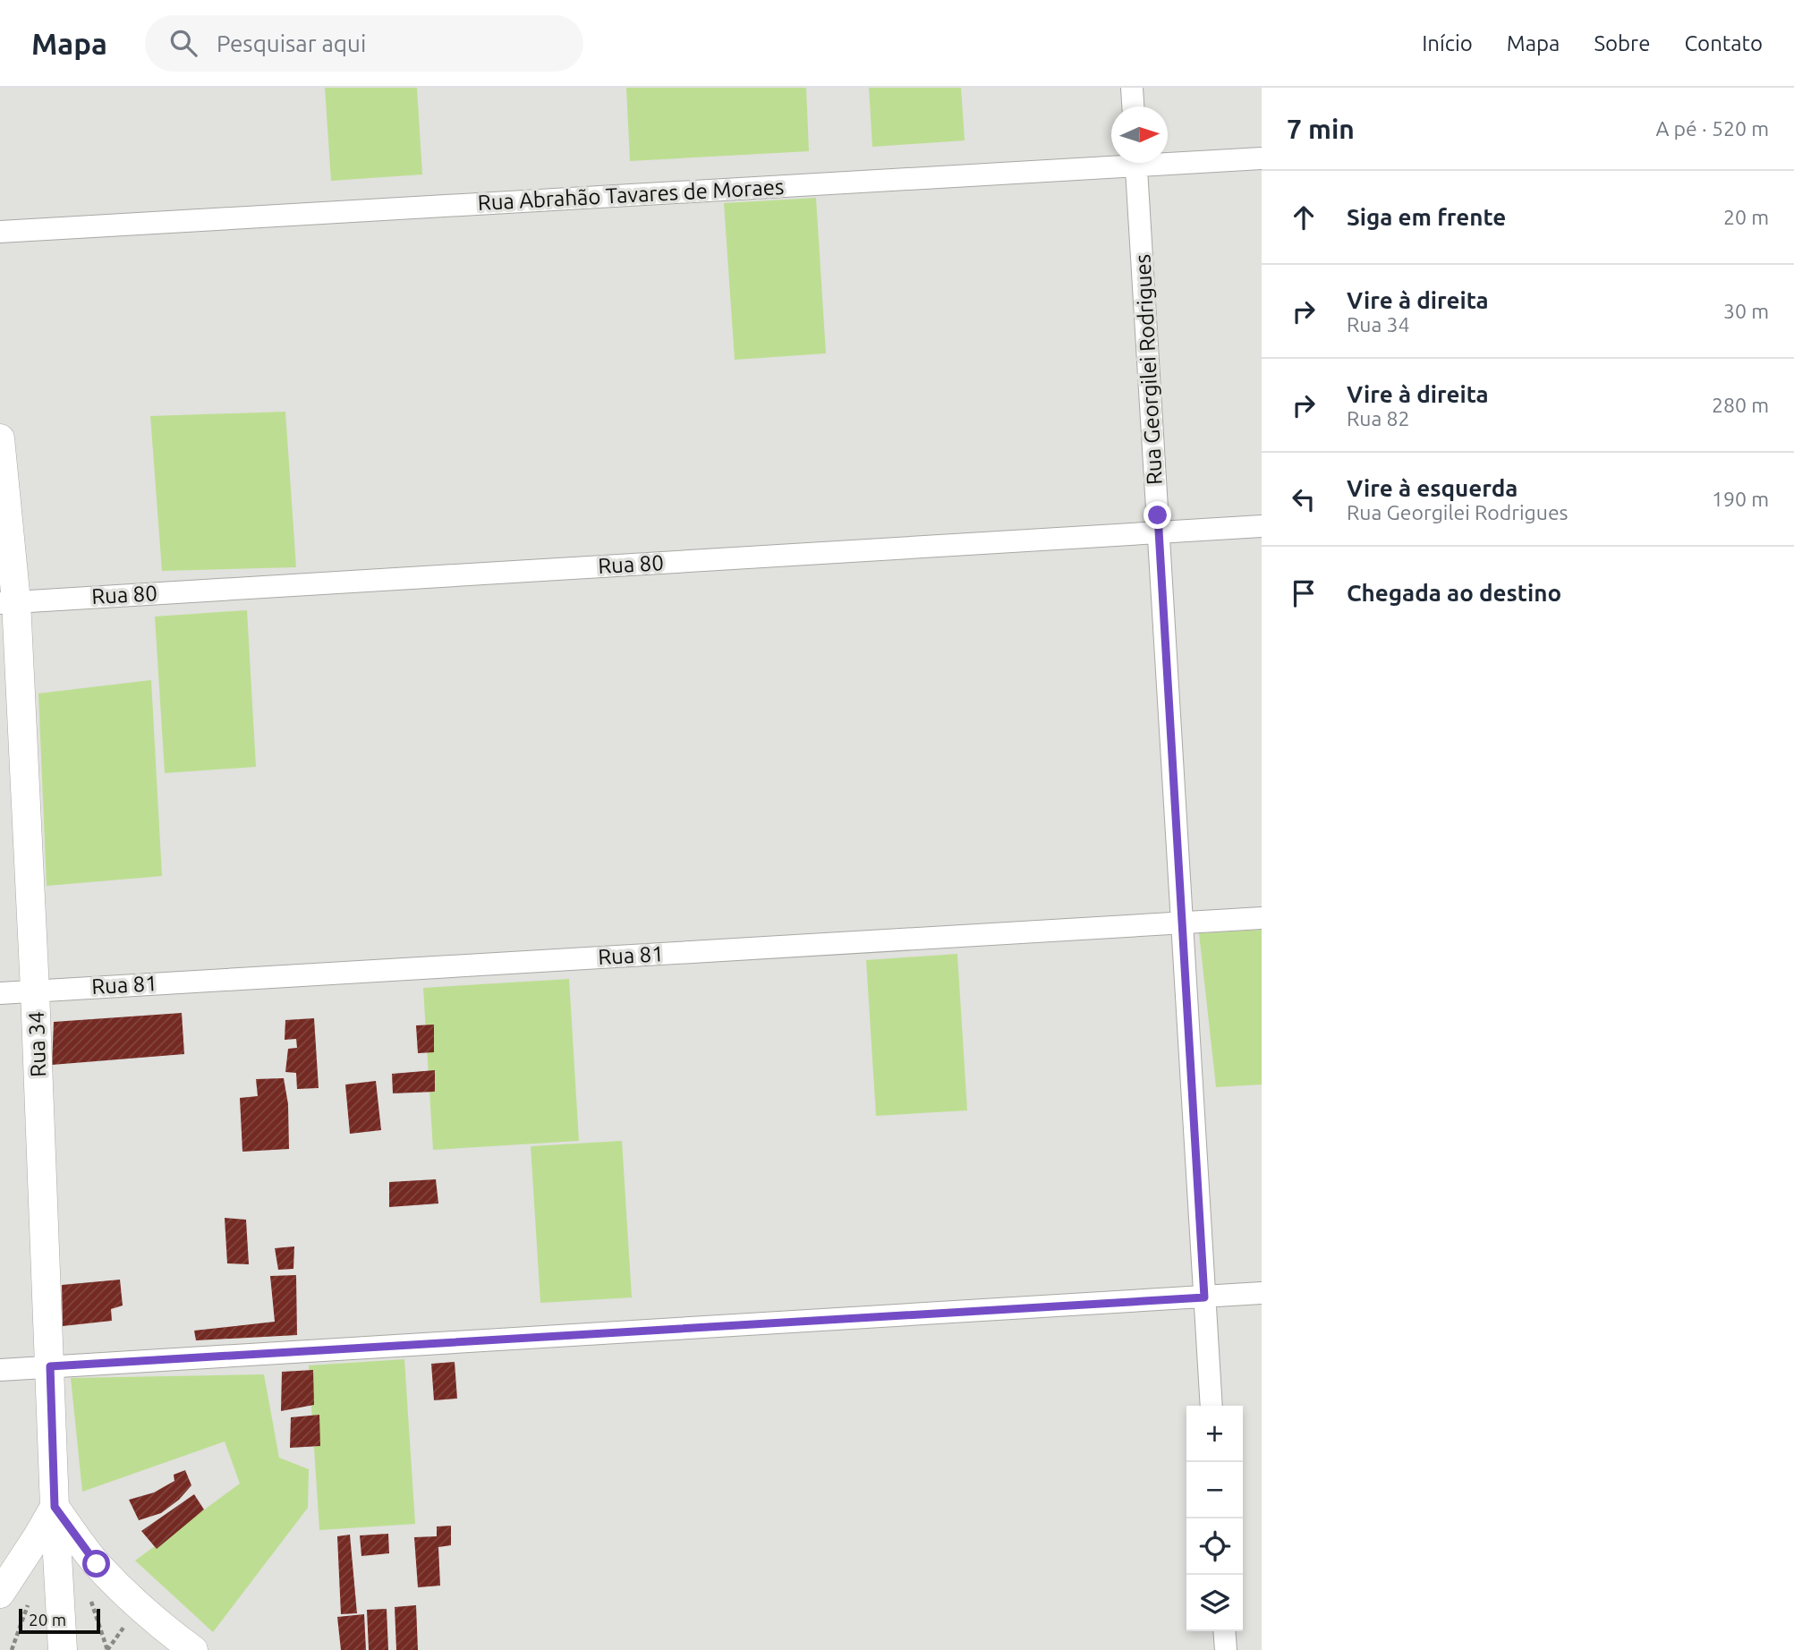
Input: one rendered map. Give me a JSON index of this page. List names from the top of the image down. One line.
{"streets":{"street":["Rua Abrahão Tavares de Moraes","Rua Georgilei Rodrigues","Rua 80","Rua 81","Rua 34"]},"crossings":[["Rua Georgilei Rodrigues","Rua 80"],["Rua Georgilei Rodrigues","Rua 81"],["Rua 80","Rua 34"],["Rua 81","Rua 34"]],"scale_bar":"20 m","north":"right","page":{"header":"Mapa","search":"Pesquisar aqui","nav":["Início","Mapa","Sobre","Contato"],"heading":["7 min","A pé · 520 m"],"list":[["Siga em frente","20 m"],["Vire à direita","Rua 34","30 m"],["Vire à direita","Rua 82","280 m"],["Vire à esquerda","Rua Georgilei Rodrigues","190 m"],"Chegada ao destino"],"map_buttons":["+","−"],"scale":"20 m"}}
